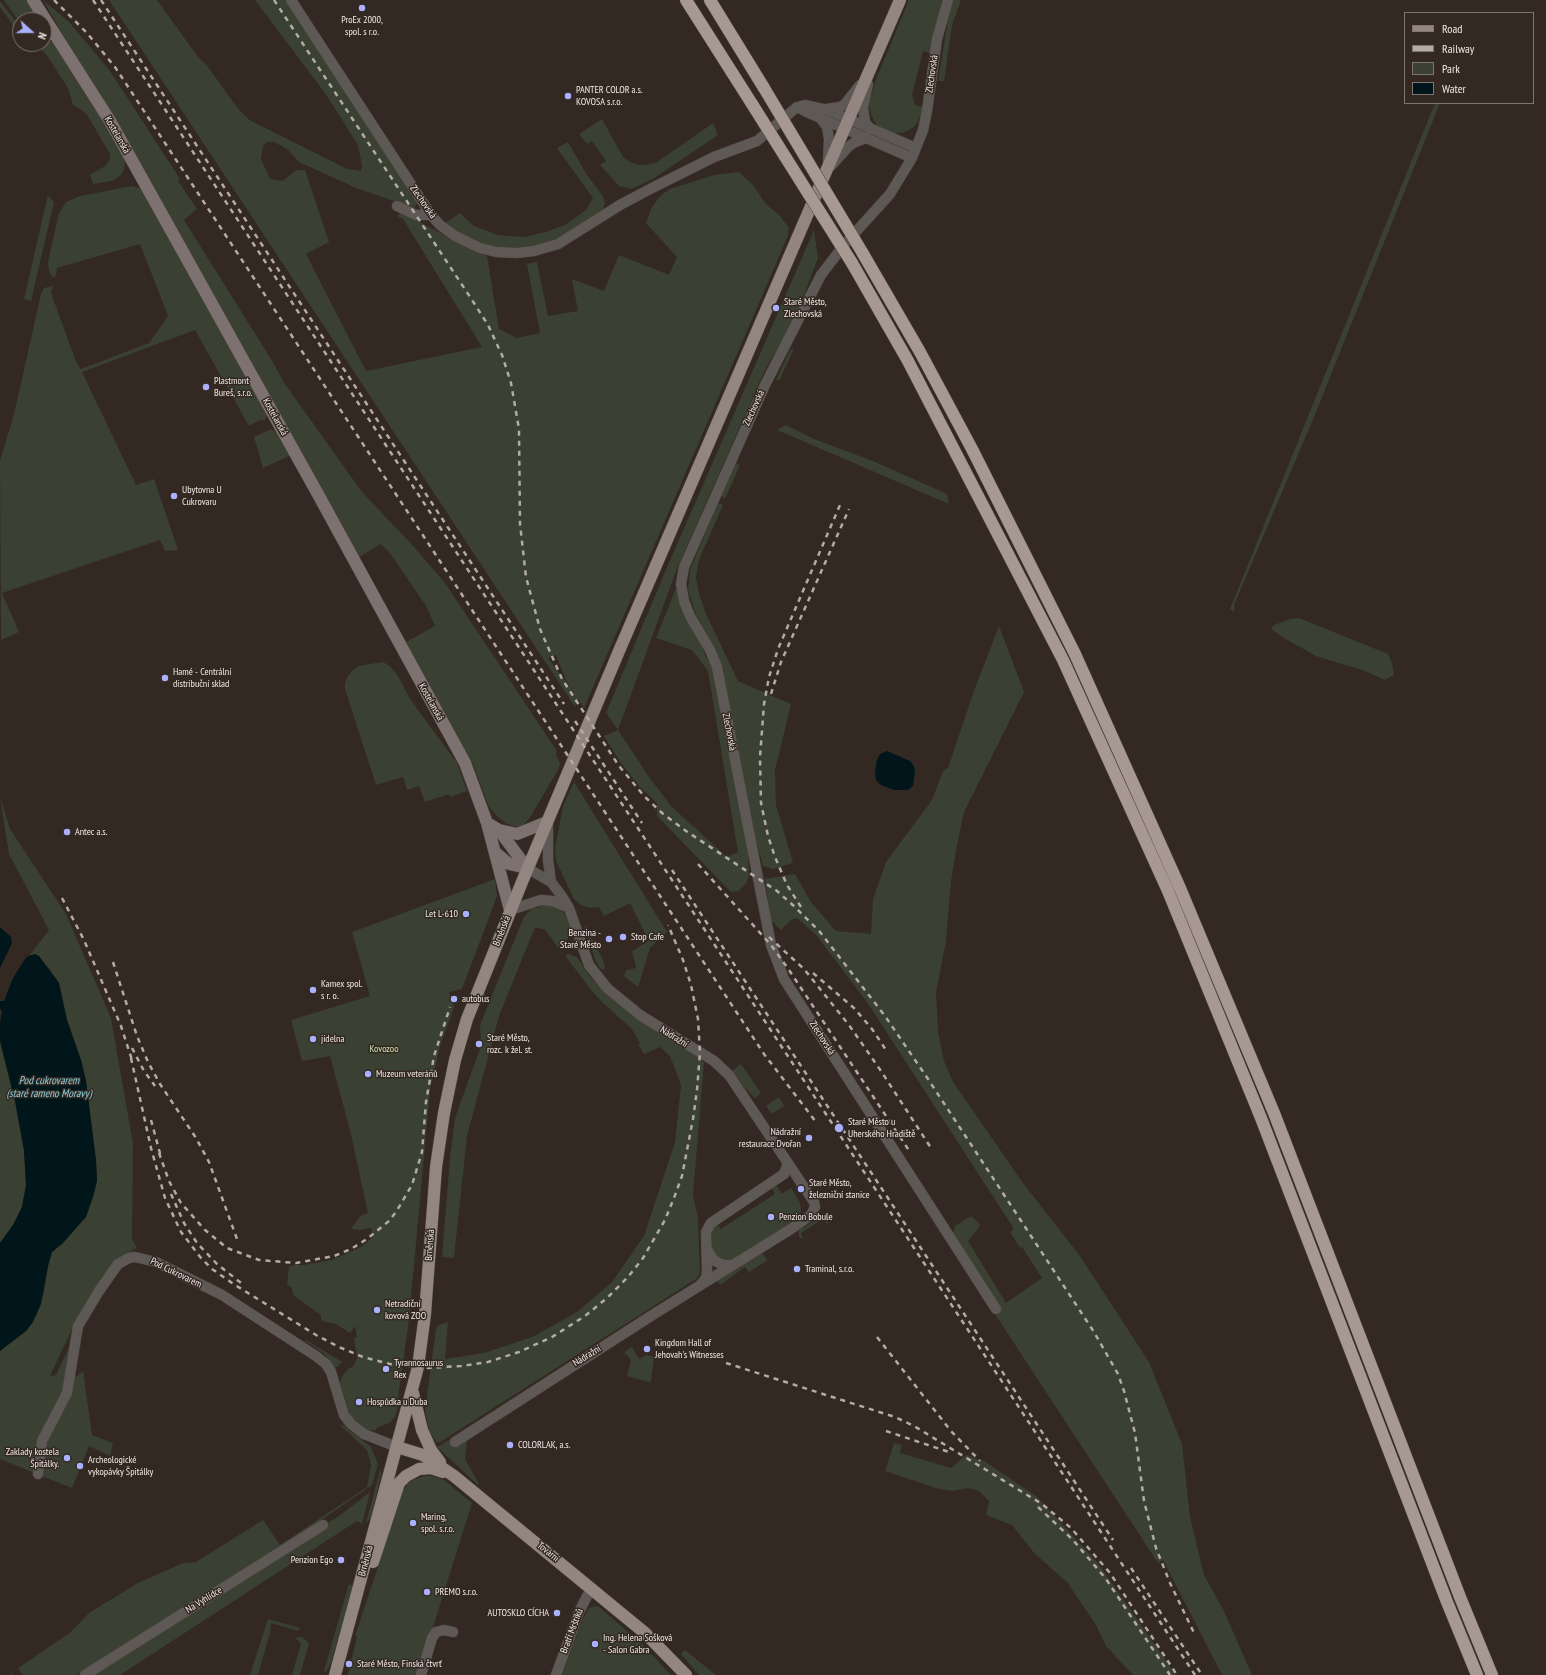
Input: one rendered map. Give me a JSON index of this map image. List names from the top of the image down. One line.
{"streets":{"main road":["Kostelanská","Brněnská","Tovární"],"street":["Zlechovská","Nádražní","Pod Cukrovarem","Na Vyhlídce","Bratří Mrštíků"]},"crossings":[["Kostelanská","Brněnská"],["Brněnská","Nádražní"],["Brněnská","Pod Cukrovarem"],["Brněnská","Tovární"],["Pod Cukrovarem","Tovární"],["Tovární","Bratří Mrštíků"]],"water":["Pod cukrovarem (staré rameno Moravy)"],"parks":["Kovozoo"],"places":["ProEx 2000, spol. s r.o.","PANTER COLOR a.s. KOVOSA s.r.o.","Staré Město, Zlechovská","Plastmont Bureš, s.r.o.","Ubytovna U Cukrovaru","Hamé - Centrální distribuční sklad","Antec a.s.","Let L-610","Stop Cafe","Benzina - Staré Město","Kamex spol. s r. o.","autobus","jídelna","Staré Město, rozc. k žel. st.","Muzeum veteránů","Staré Město u Uherského Hradiště","Nádražní restaurace Dvořan","Staré Město, železniční stanice","Penzion Bobule","Traminal, s.r.o.","Netradiční kovová ZOO","Kingdom Hall of Jehovah's Witnesses","Tyrannosaurus Rex","Hospůdka u Duba","COLORLAK, a.s.","Zaklady kostela Špitálky.","Archeologické vykopávky Špitálky","Maring, spol. s.r.o.","Penzion Ego","PREMO s.r.o.","AUTOSKLO CÍCHA","Ing. Helena Sošková - Salon Gabra","Staré Město, Finská čtvrť"],"legend":["Road","Railway","Park","Water"],"north":"right"}
